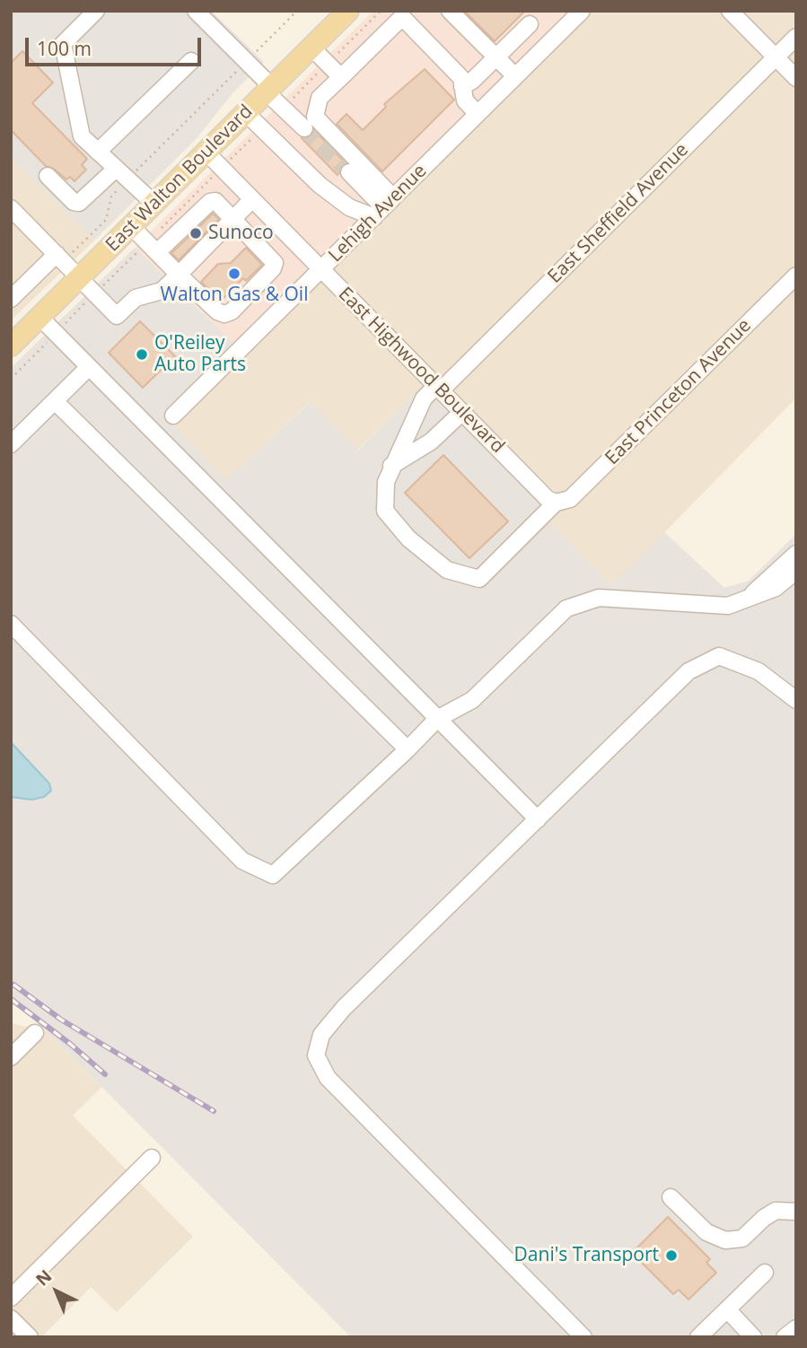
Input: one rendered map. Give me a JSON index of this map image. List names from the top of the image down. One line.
{"streets":{"main road":["East Walton Boulevard"],"street":["Lehigh Avenue","East Sheffield Avenue","East Highwood Boulevard","East Princeton Avenue"]},"crossings":[["East Walton Boulevard","East Highwood Boulevard"],["Lehigh Avenue","East Highwood Boulevard"],["East Sheffield Avenue","East Highwood Boulevard"],["East Sheffield Avenue","East Princeton Avenue"],["East Highwood Boulevard","East Princeton Avenue"]],"places":["Sunoco","Walton Gas & Oil","O'Reiley Auto Parts","Dani's Transport"],"scale_bar":"100 m","north":"top left"}
